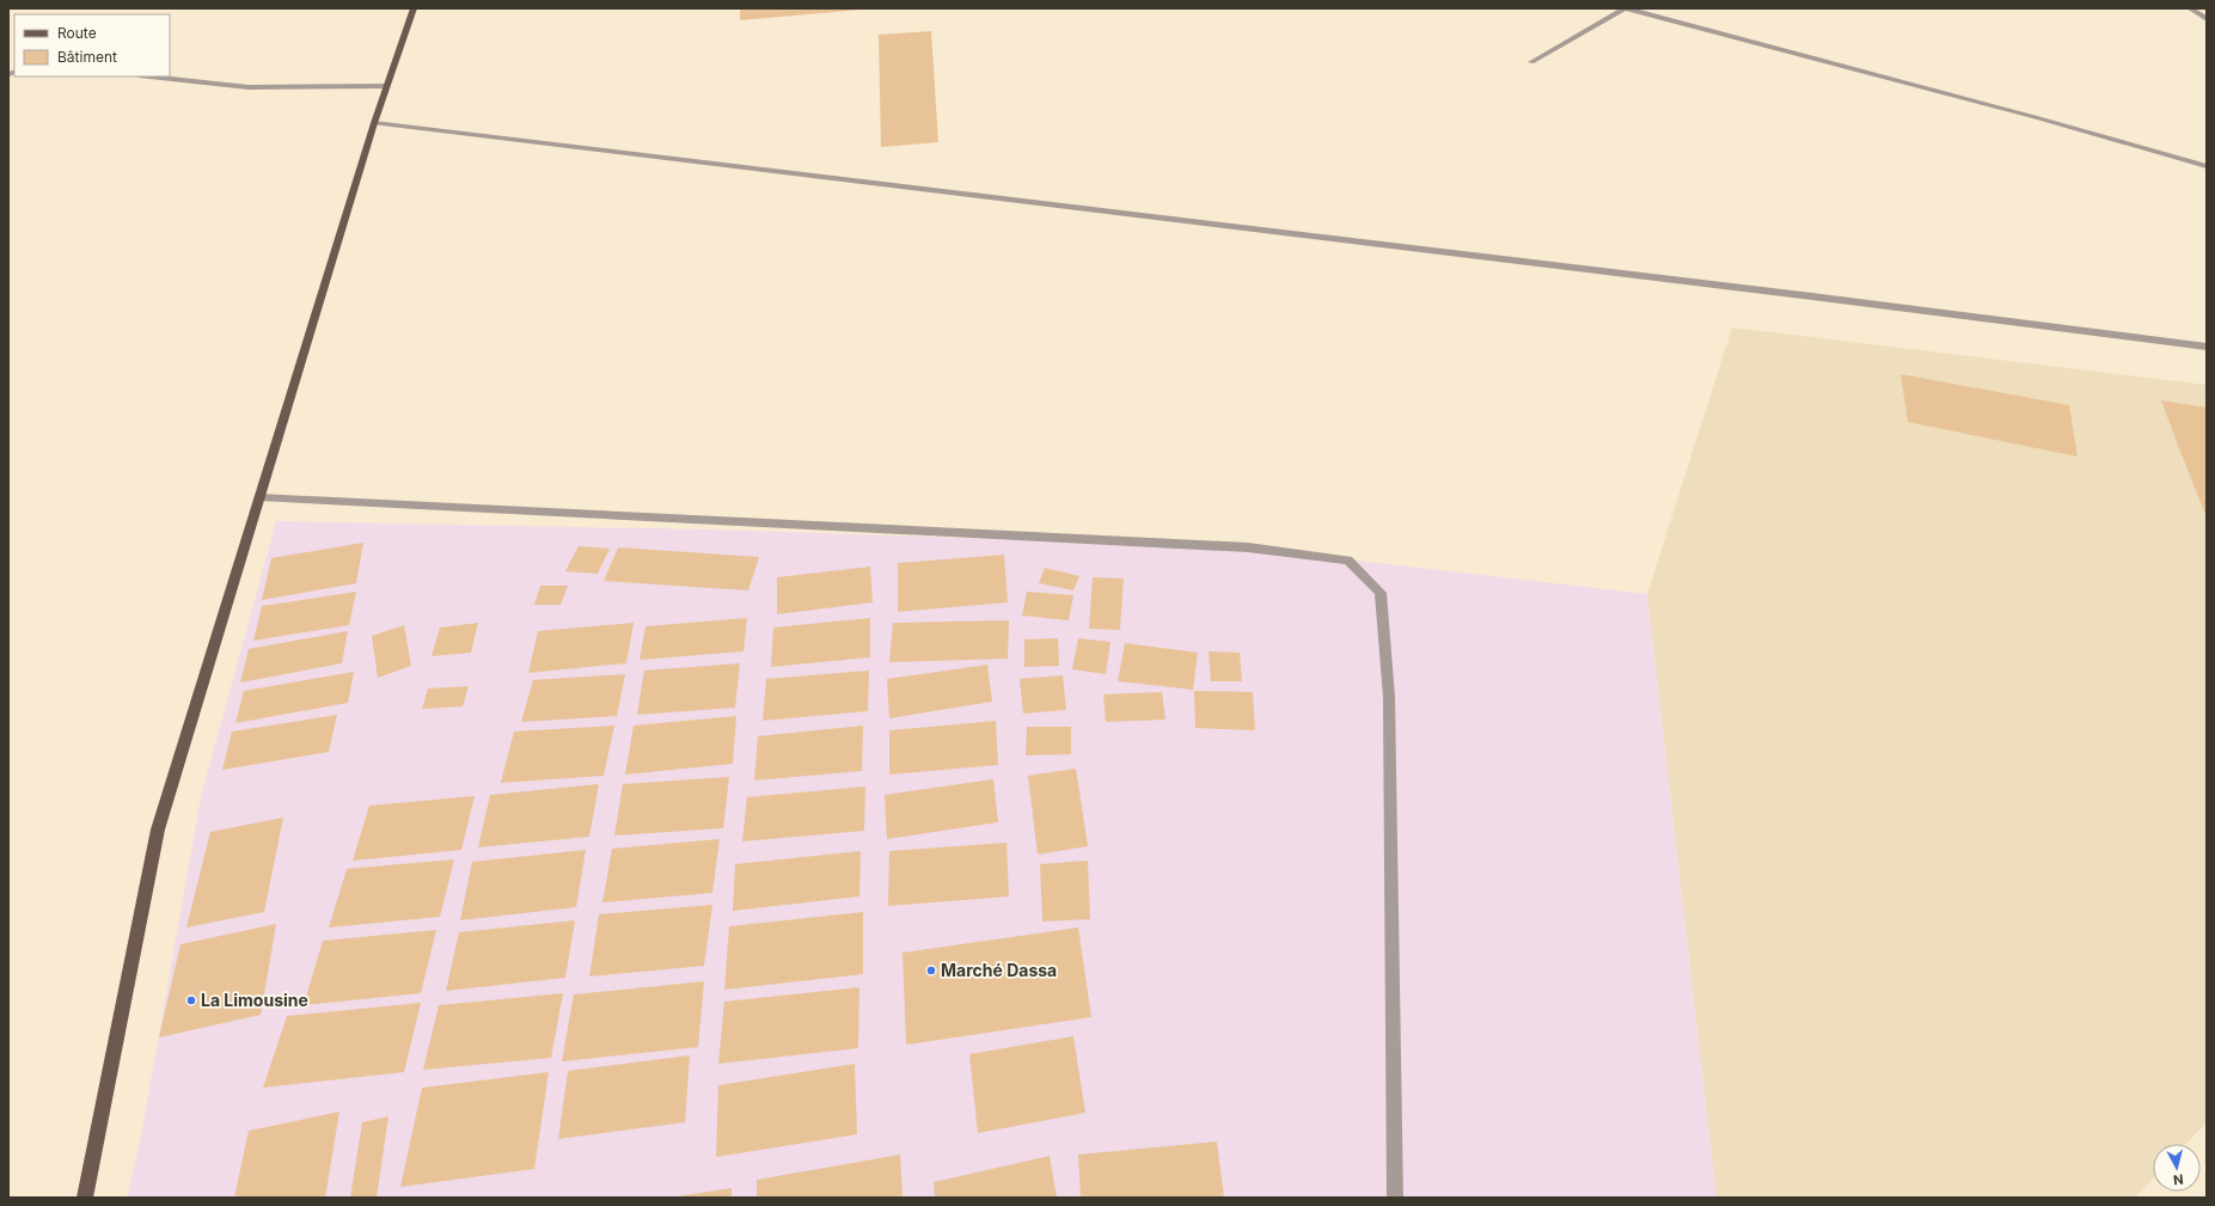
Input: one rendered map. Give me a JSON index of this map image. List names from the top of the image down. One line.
{"places":["Marché Dassa","La Limousine"],"legend":["Route","Bâtiment"],"north":"bottom"}
